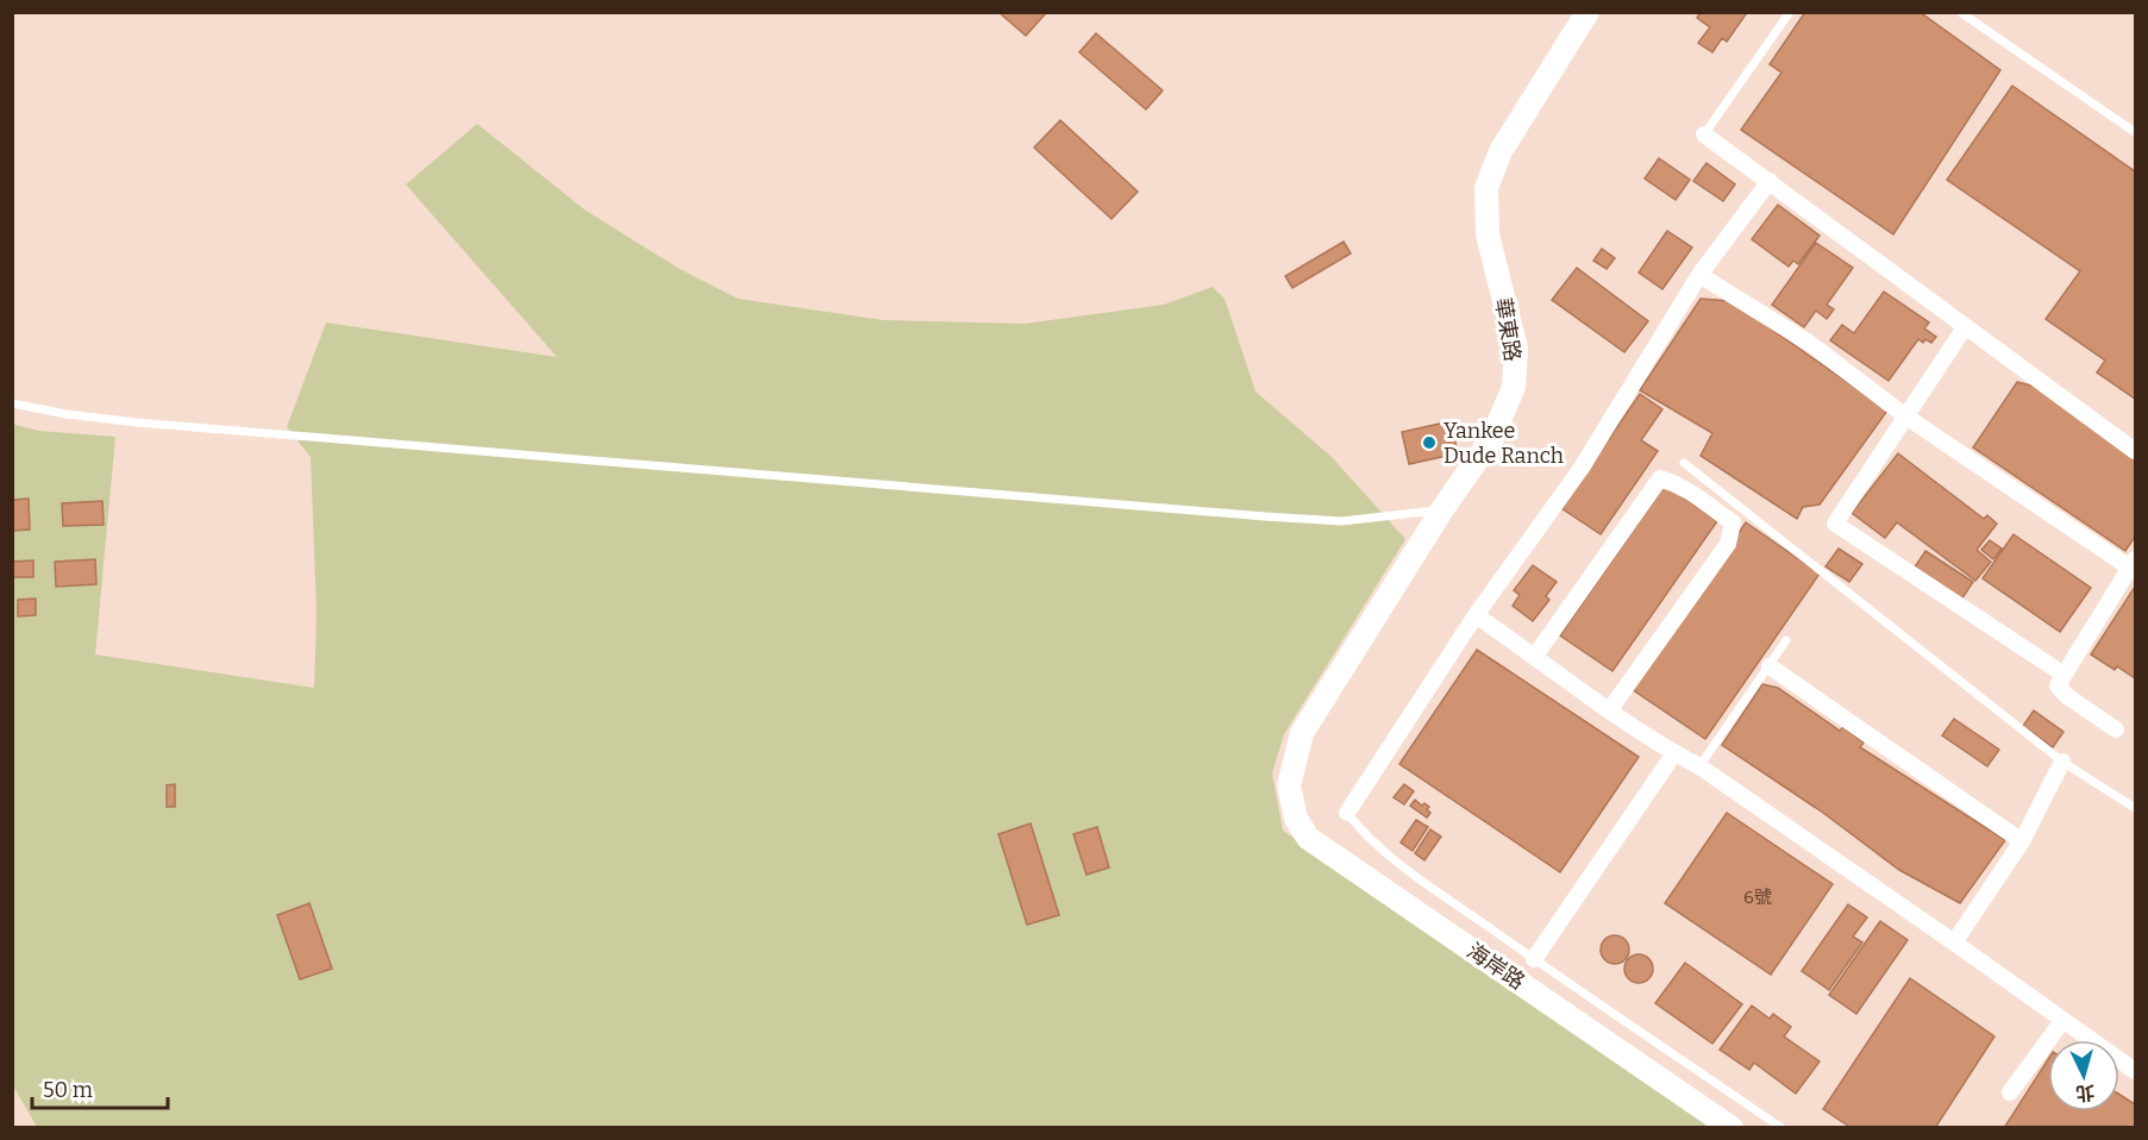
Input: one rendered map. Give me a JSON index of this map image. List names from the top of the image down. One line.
{"streets":{"main road":["華東路","海岸路"]},"crossings":[["華東路","海岸路"]],"places":["Yankee Dude Ranch"],"house_numbers":["6號"],"scale_bar":"50 m","north":"bottom"}
